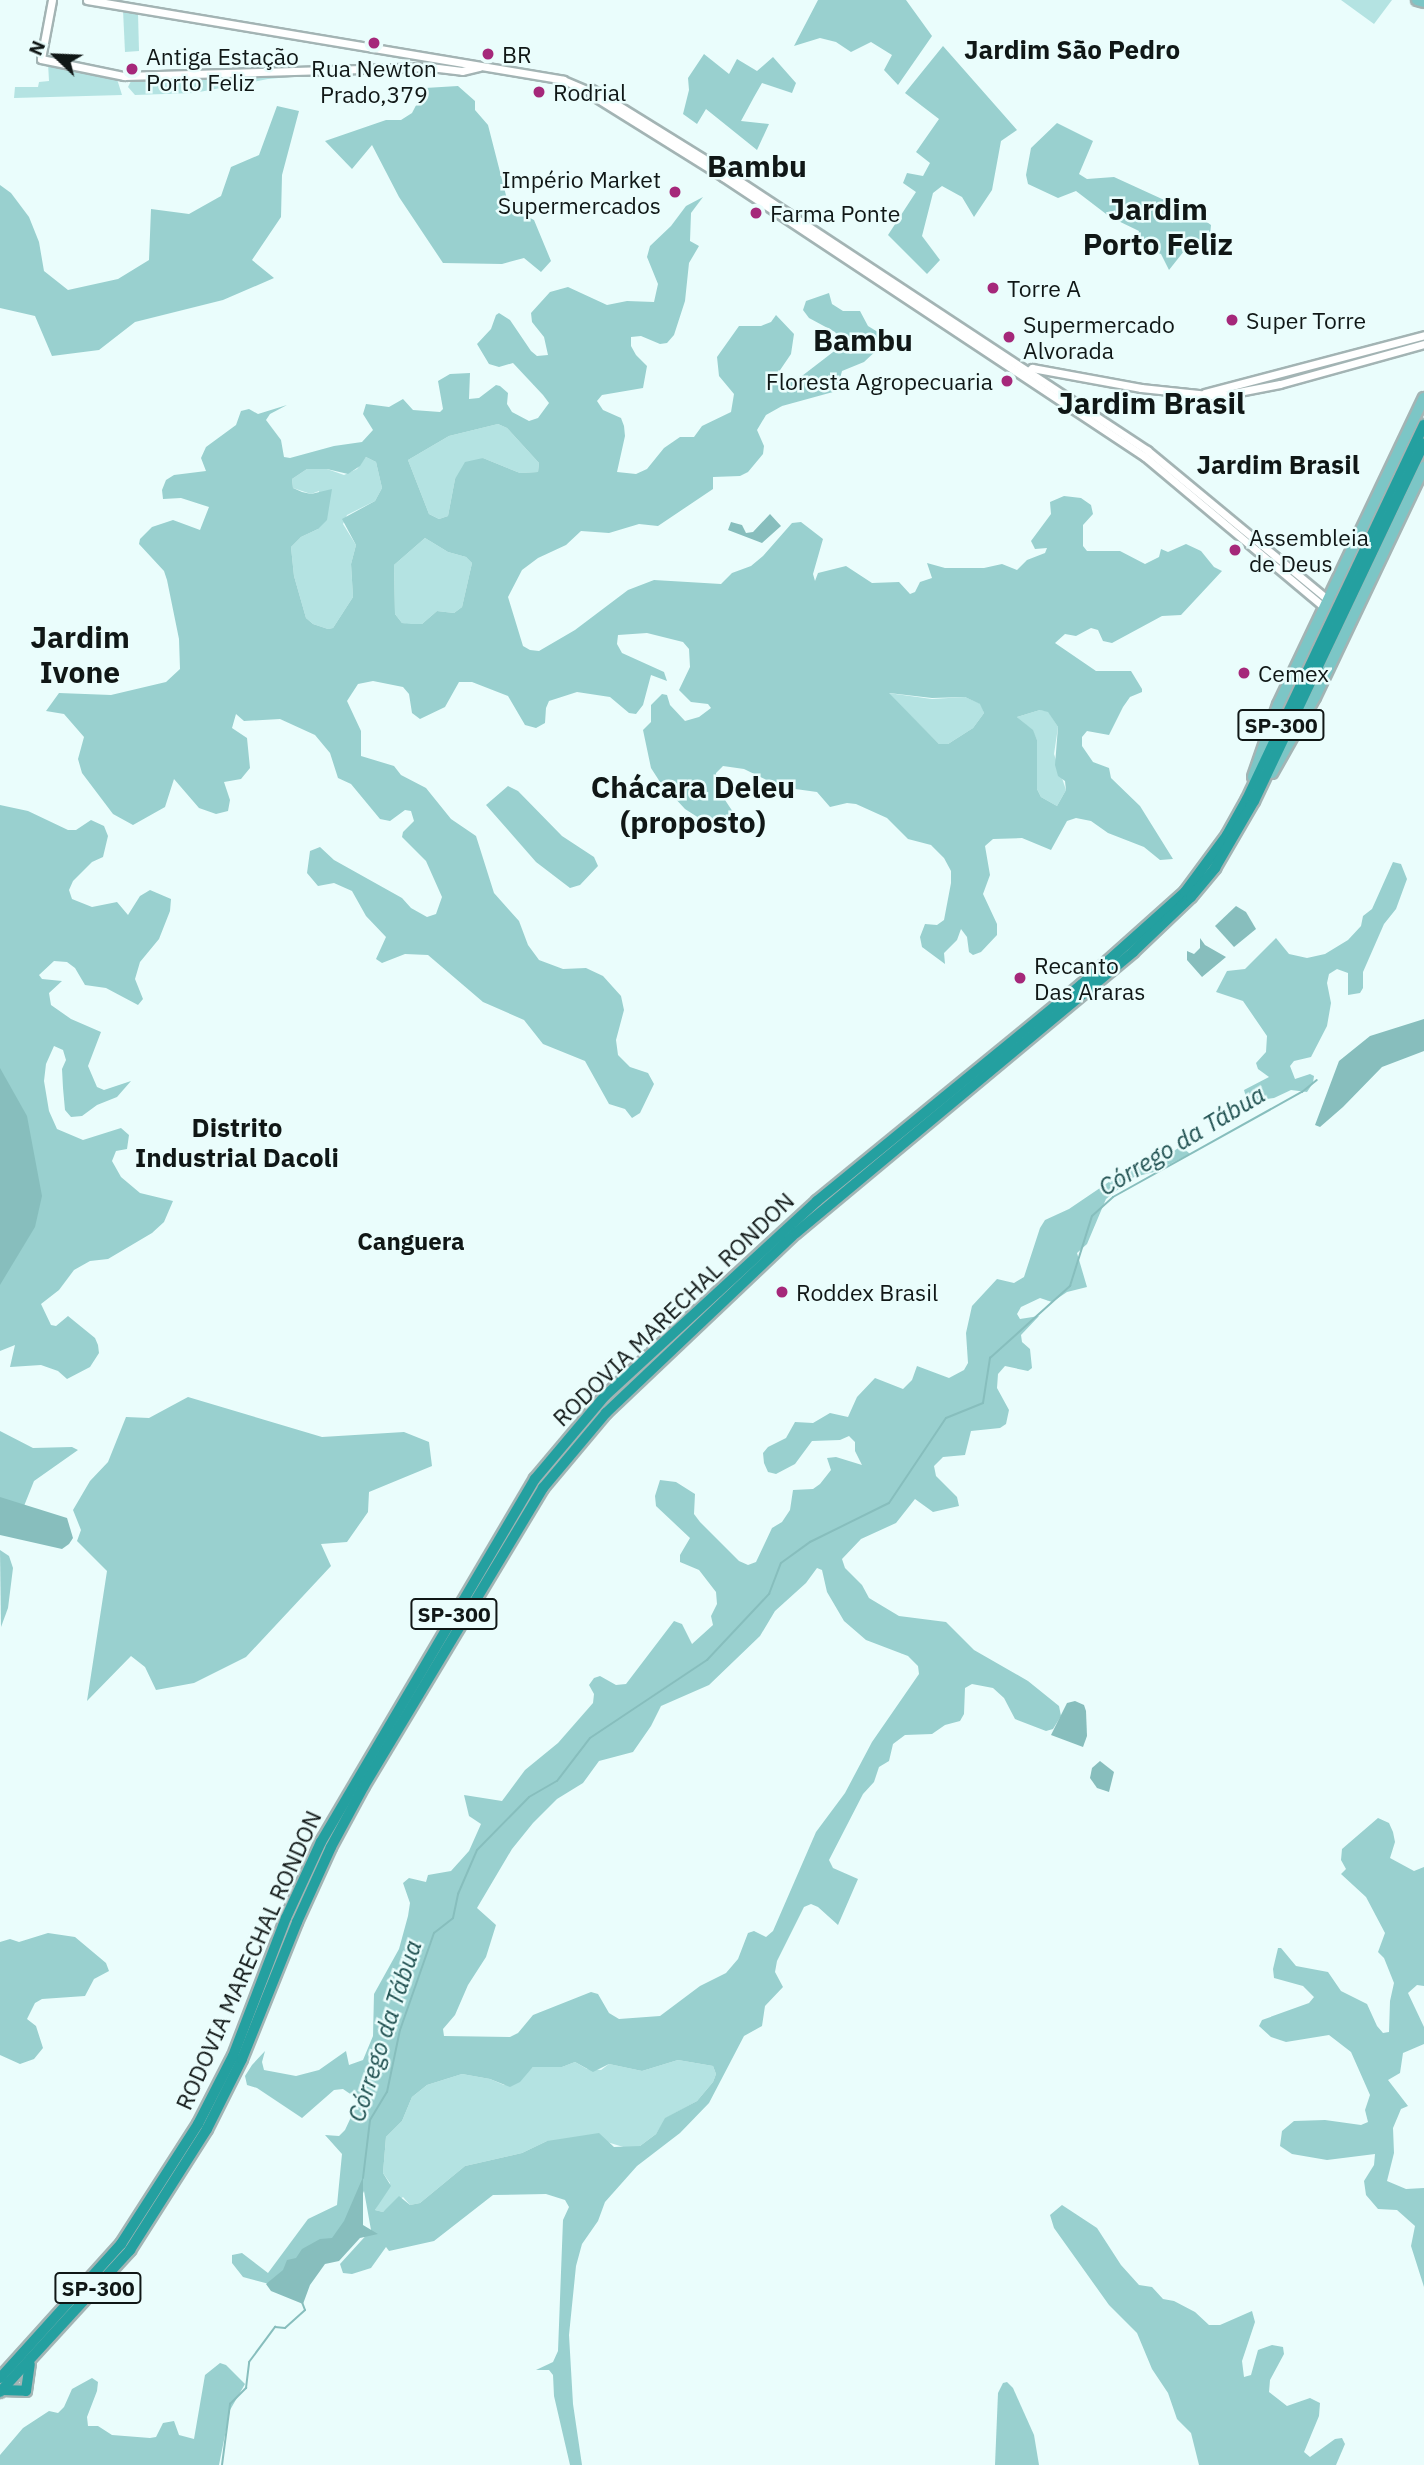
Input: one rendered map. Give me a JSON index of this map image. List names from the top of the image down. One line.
{"streets":{"highway":["SP-300","RODOVIA MARECHAL RONDON"]},"districts":["Jardim São Pedro","Bambu","Jardim Porto Feliz","Bambu","Jardim Brasil","Jardim Brasil","Jardim Ivone","Chácara Deleu (proposto)","Distrito Industrial Dacoli","Canguera"],"water":["Córrego da Tábua"],"places":["Rua Newton Prado,379","BR","Antiga Estação Porto Feliz","Rodrial","Império Market Supermercados","Farma Ponte","Torre A","Super Torre","Supermercado Alvorada","Floresta Agropecuaria","Assembleia de Deus","Cemex","Recanto Das Araras","Roddex Brasil"],"north":"top left"}
